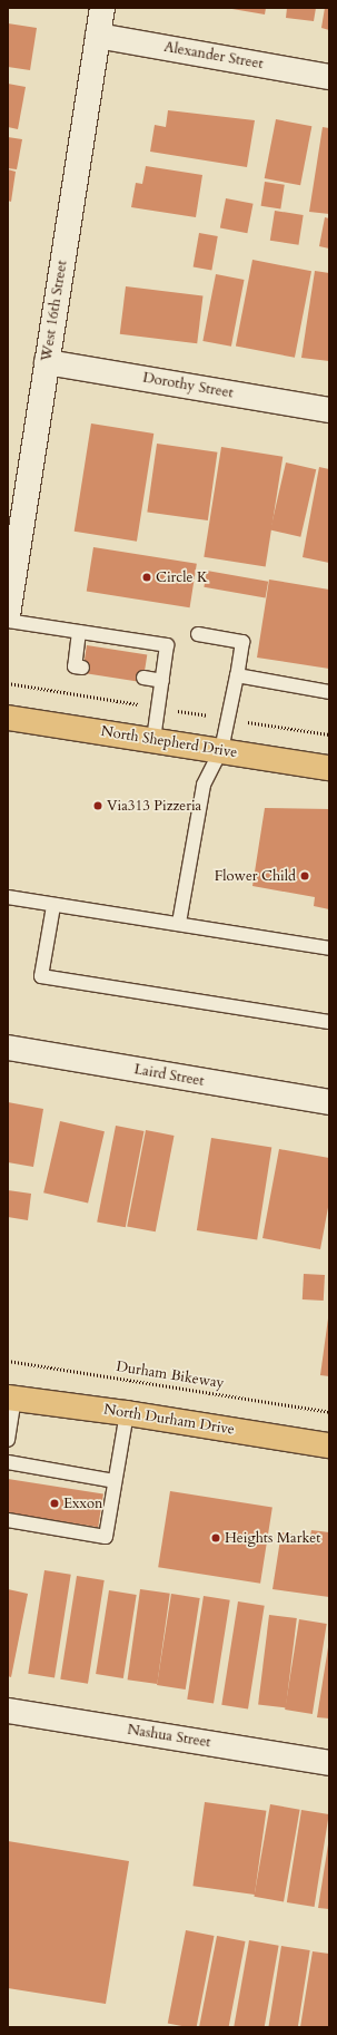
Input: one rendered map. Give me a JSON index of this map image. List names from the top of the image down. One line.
{"streets":{"main road":["North Shepherd Drive","North Durham Drive"],"street":["Alexander Street","West 16th Street","Dorothy Street","Laird Street","Nashua Street"],"path":["Durham Bikeway"]},"crossings":[["Alexander Street","West 16th Street"],["West 16th Street","Dorothy Street"]],"places":["Circle K","Via313 Pizzeria","Flower Child","Exxon","Heights Market"]}
